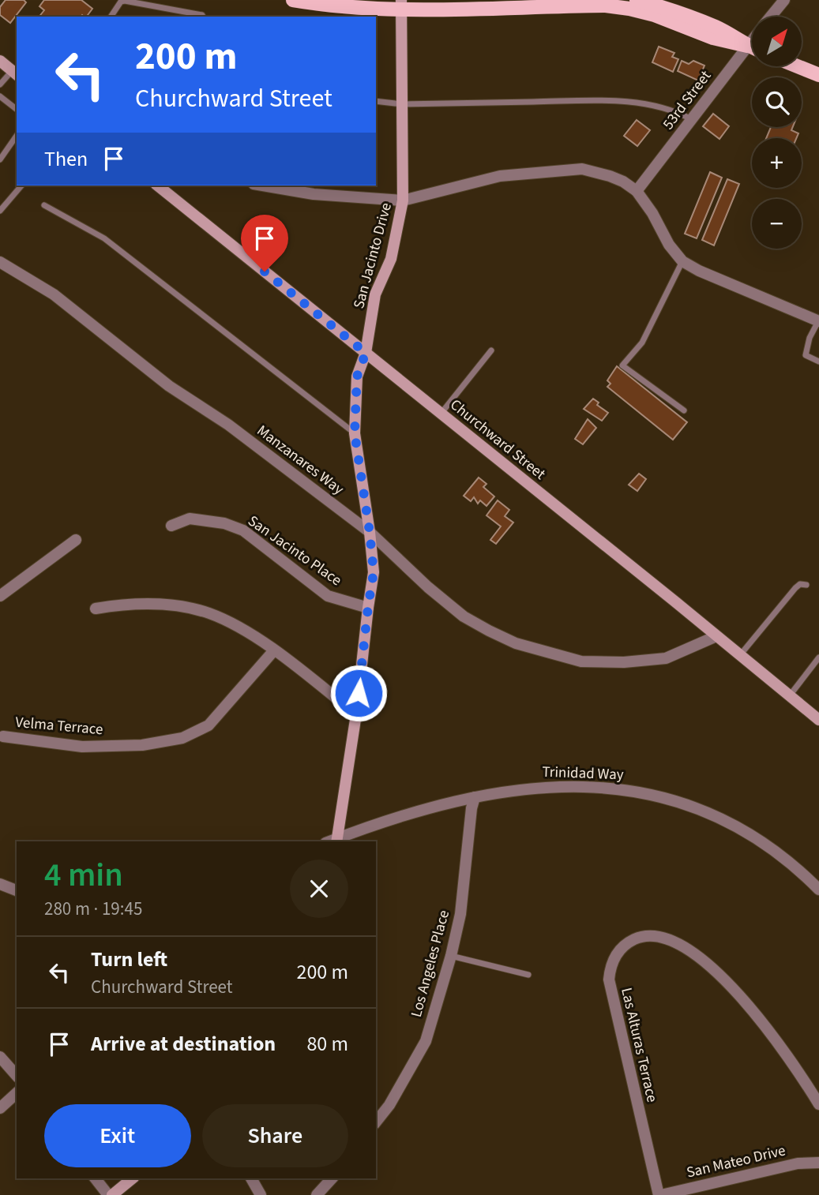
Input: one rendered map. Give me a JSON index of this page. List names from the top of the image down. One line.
{"streets":{"street":["53rd Street","San Jacinto Drive","Churchward Street","Manzanares Way","San Jacinto Place","Velma Terrace","Trinidad Way","Los Angeles Place","Las Alturas Terrace","San Mateo Drive"]},"crossings":[["San Jacinto Drive","Churchward Street"],["San Jacinto Drive","Manzanares Way"],["San Jacinto Drive","San Jacinto Place"],["San Jacinto Drive","Trinidad Way"],["Churchward Street","Manzanares Way"],["Trinidad Way","Los Angeles Place"],["Las Alturas Terrace","San Mateo Drive"]],"north":"top right","page":{"map_buttons":["+","−"],"turn":["200 m","Churchward Street"],"then":"Then","heading":["4 min","280 m · 19:45"],"list":[{"name":"Turn left","note":"Churchward Street","value":"200 m"},{"name":"Arrive at destination","value":"80 m"}],"buttons":["Exit","Share"]}}
